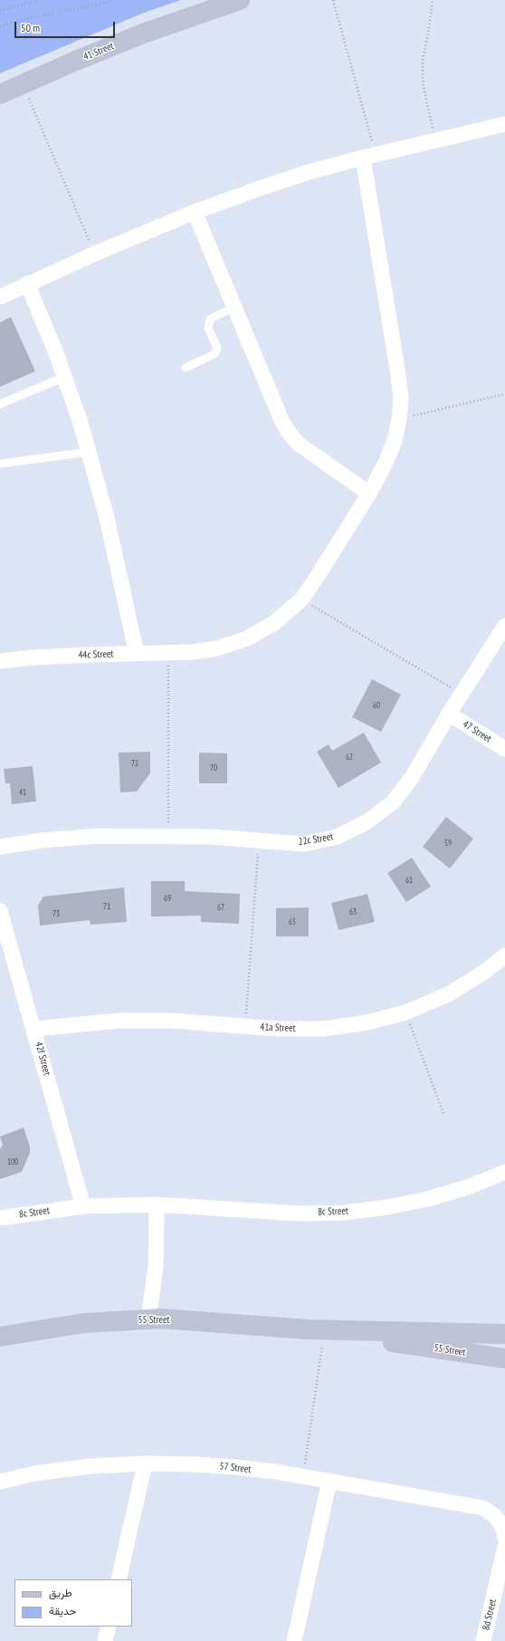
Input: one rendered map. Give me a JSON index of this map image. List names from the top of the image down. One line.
{"streets":{"street":["41 Street","44c Street","47 Street","22c Street","41a Street","42f Street","8c Street","55 Street","57 Street","8d Street"]},"crossings":[["47 Street","22c Street"],["41a Street","42f Street"],["42f Street","8c Street"]],"house_numbers":["60","62","72","70","41","59","61","69","71","67","63","73","65","100"],"legend":["طريق","حديقة"],"scale_bar":"50 m"}
